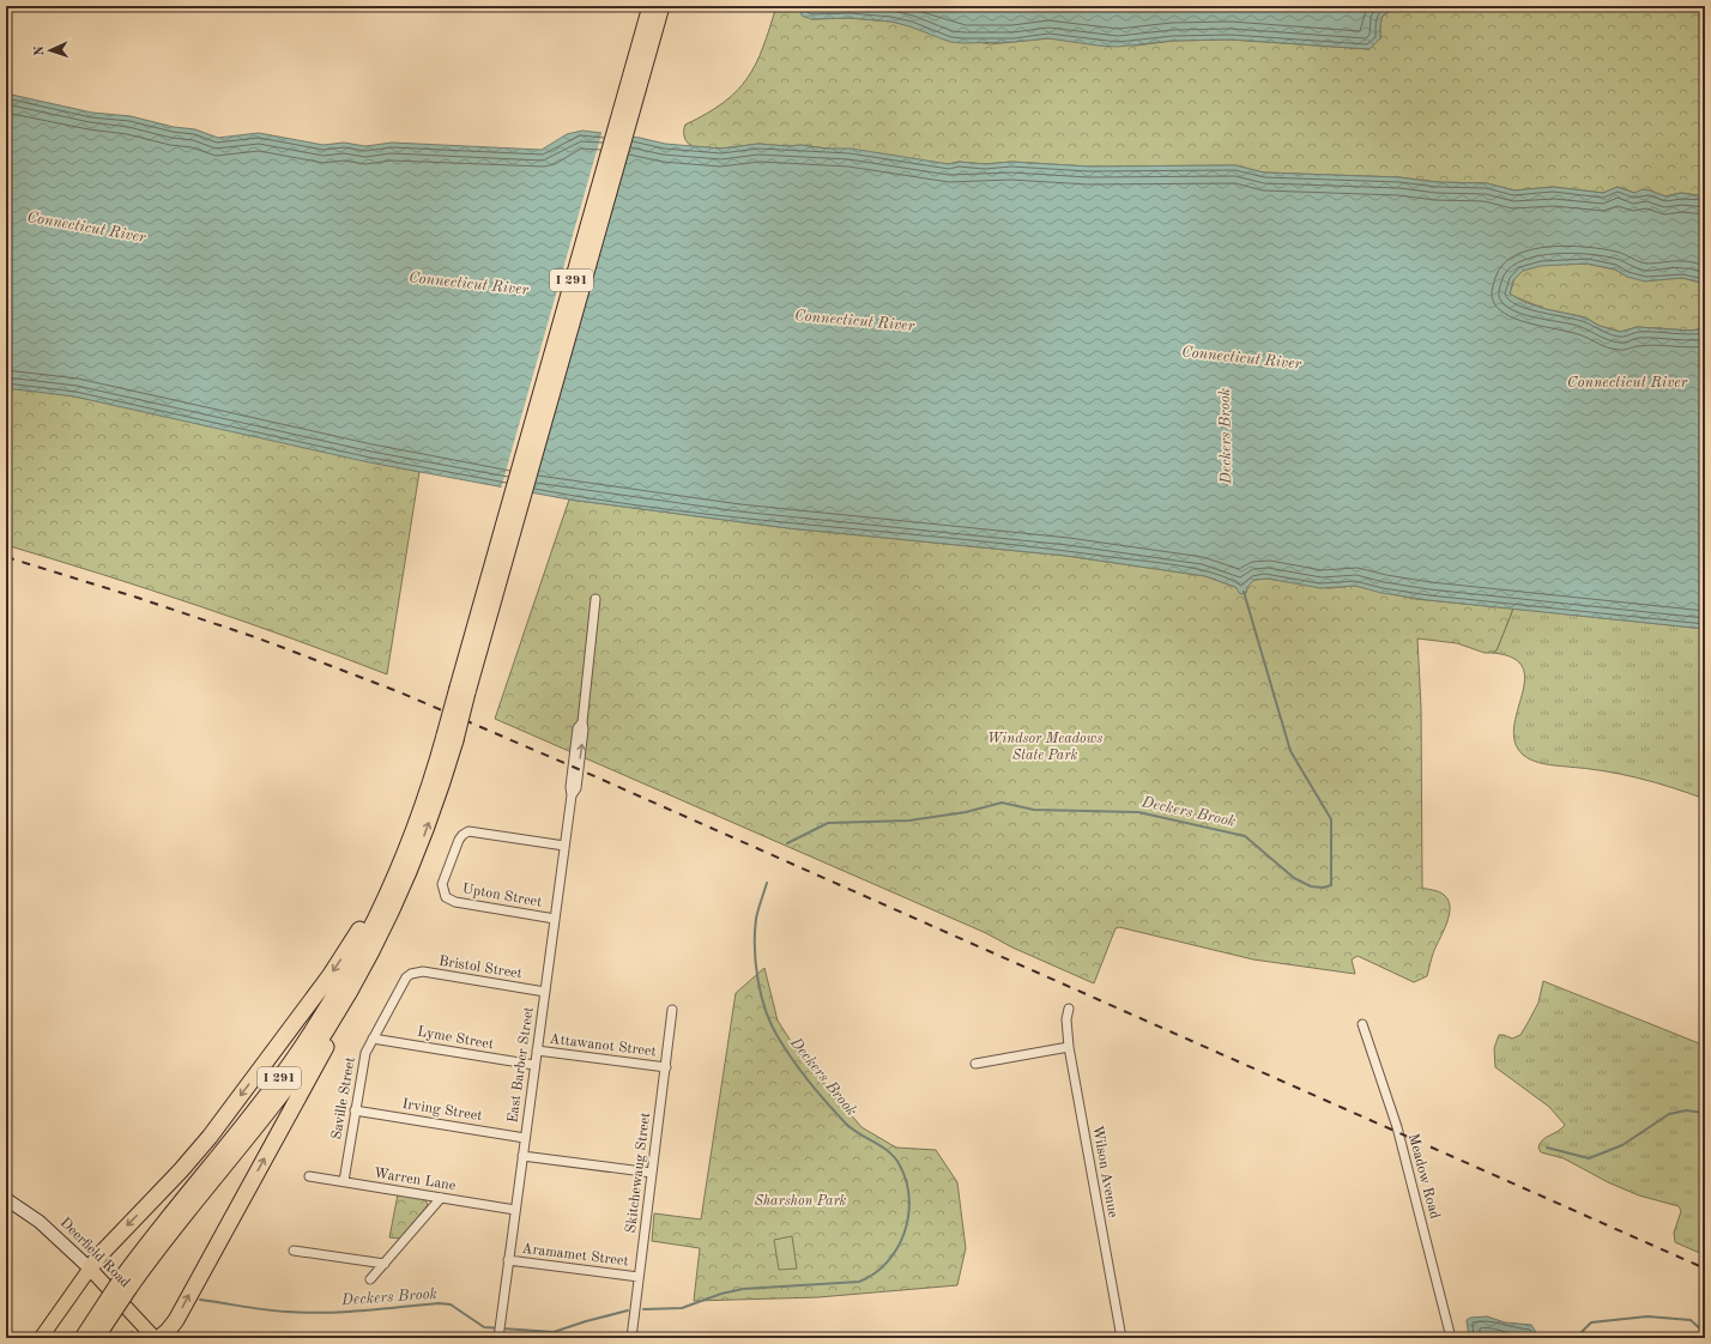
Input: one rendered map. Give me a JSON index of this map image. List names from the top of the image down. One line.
{"streets":{"highway":["I 291"],"main road":["Deerfield Road"],"street":["Upton Street","Bristol Street","Lyme Street","Attawanot Street","East Barber Street","Saville Street","Irving Street","Wilson Avenue","Skitchewaug Street","Meadow Road","Warren Lane","Aramamet Street"]},"crossings":[["Upton Street","East Barber Street"],["Bristol Street","East Barber Street"],["Bristol Street","Saville Street"],["Lyme Street","East Barber Street"],["Lyme Street","Saville Street"],["Attawanot Street","East Barber Street"],["Attawanot Street","Skitchewaug Street"],["East Barber Street","Irving Street"],["East Barber Street","Warren Lane"],["East Barber Street","Aramamet Street"],["Saville Street","Irving Street"],["Saville Street","Warren Lane"],["Skitchewaug Street","Aramamet Street"]],"water":["Connecticut River","Deckers Brook"],"parks":["Windsor Meadows State Park","Sharshon Park"],"north":"left"}
